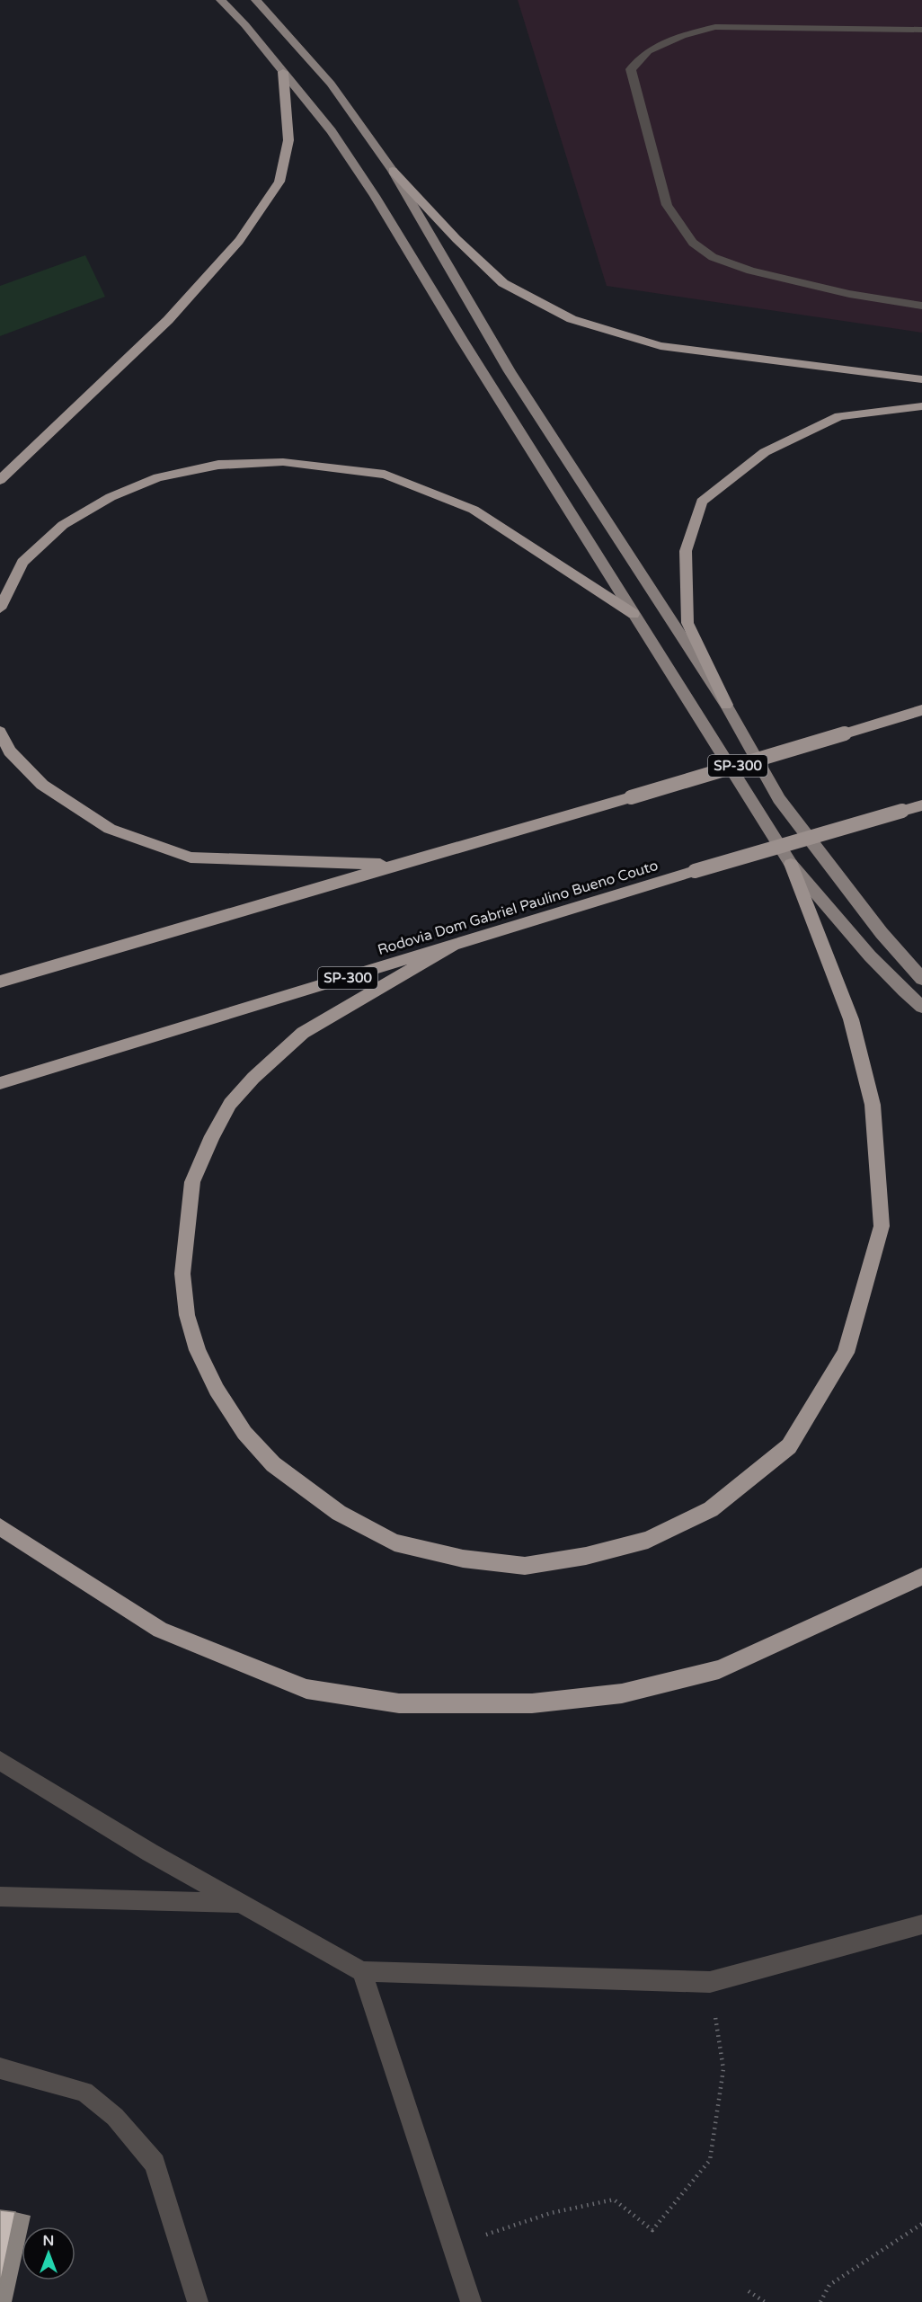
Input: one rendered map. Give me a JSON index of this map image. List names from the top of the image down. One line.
{"streets":{"highway":["SP-300","Rodovia Dom Gabriel Paulino Bueno Couto"]},"north":"top"}
